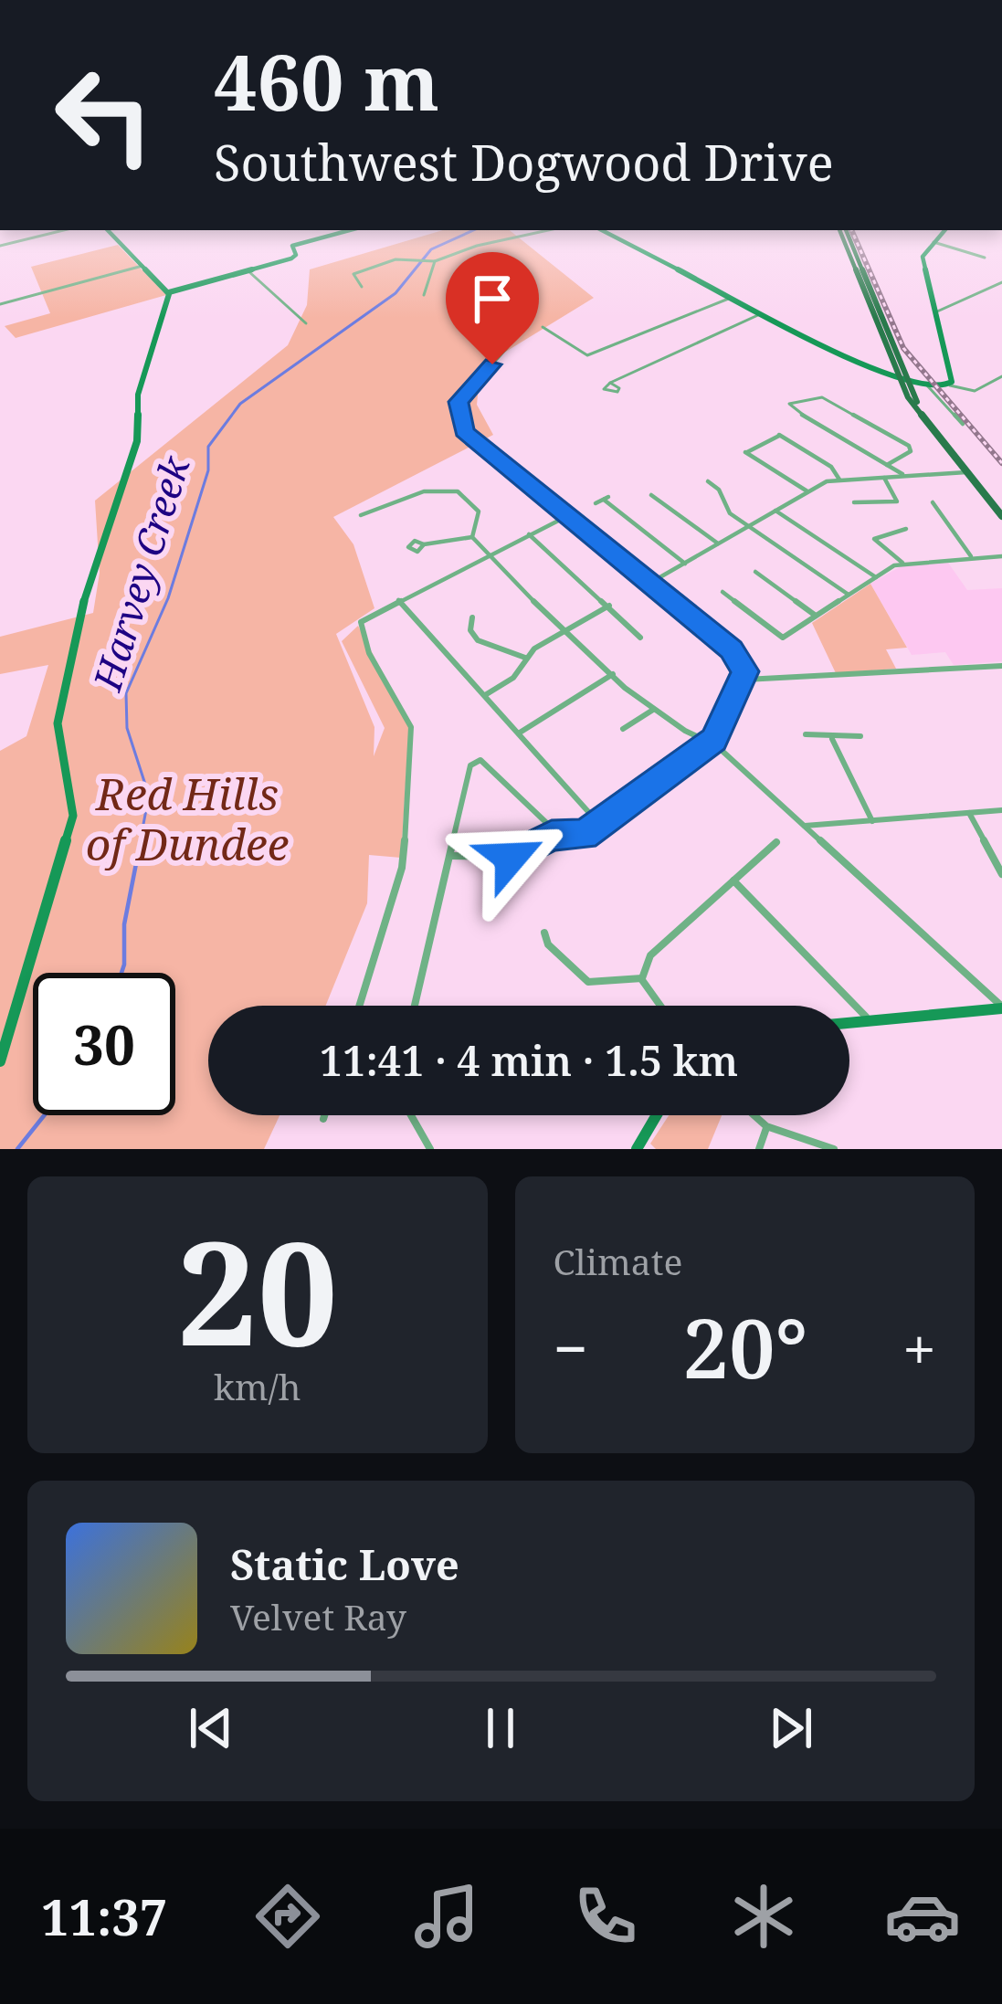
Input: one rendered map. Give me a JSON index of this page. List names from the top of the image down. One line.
{"water":["Harvey Creek"],"parks":["Red Hills of Dundee"],"page":{"turn":["460 m","Southwest Dogwood Drive"],"limit":"30","trip":"11:41 · 4 min · 1.5 km","tile":[["20","km/h"],"Climate"],"heat":["−","20°","+"],"song":["Static Love","Velvet Ray"],"tabs":"11:37"}}
